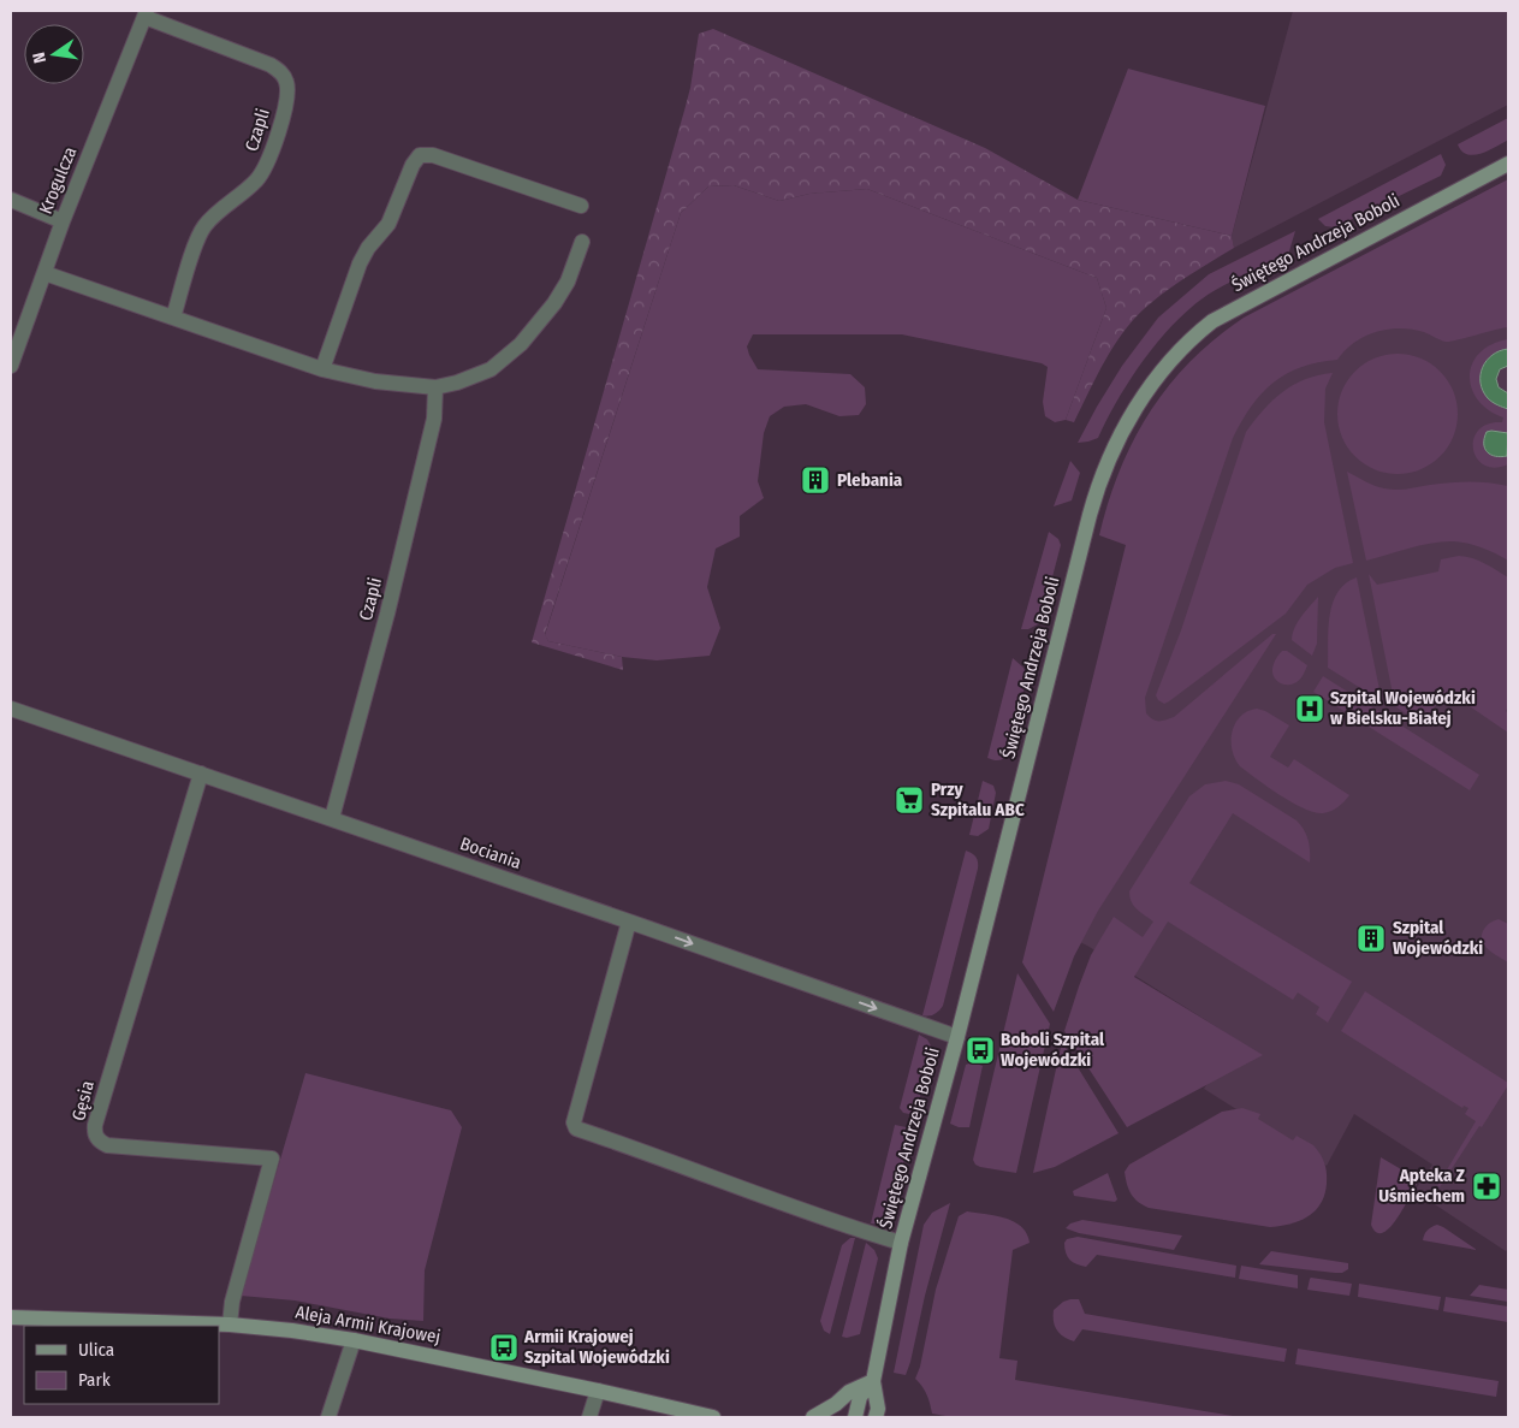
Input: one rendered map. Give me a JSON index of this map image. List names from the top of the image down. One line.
{"streets":{"street":["Czapli","Krogulcza","Świętego Andrzeja Boboli","Bociania","Gęsia","Aleja Armii Krajowej"]},"crossings":[["Czapli","Krogulcza"],["Czapli","Bociania"],["Świętego Andrzeja Boboli","Bociania"],["Bociania","Gęsia"],["Gęsia","Aleja Armii Krajowej"]],"places":{"building":["Plebania","Szpital Wojewódzki"],"hospital":["Szpital Wojewódzki w Bielsku-Białej"],"supermarket":["Przy Szpitalu ABC"],"bus stop":["Boboli Szpital Wojewódzki","Armii Krajowej Szpital Wojewódzki"],"pharmacy":["Apteka Z Uśmiechem"]},"legend":["Ulica","Park"],"north":"left"}
